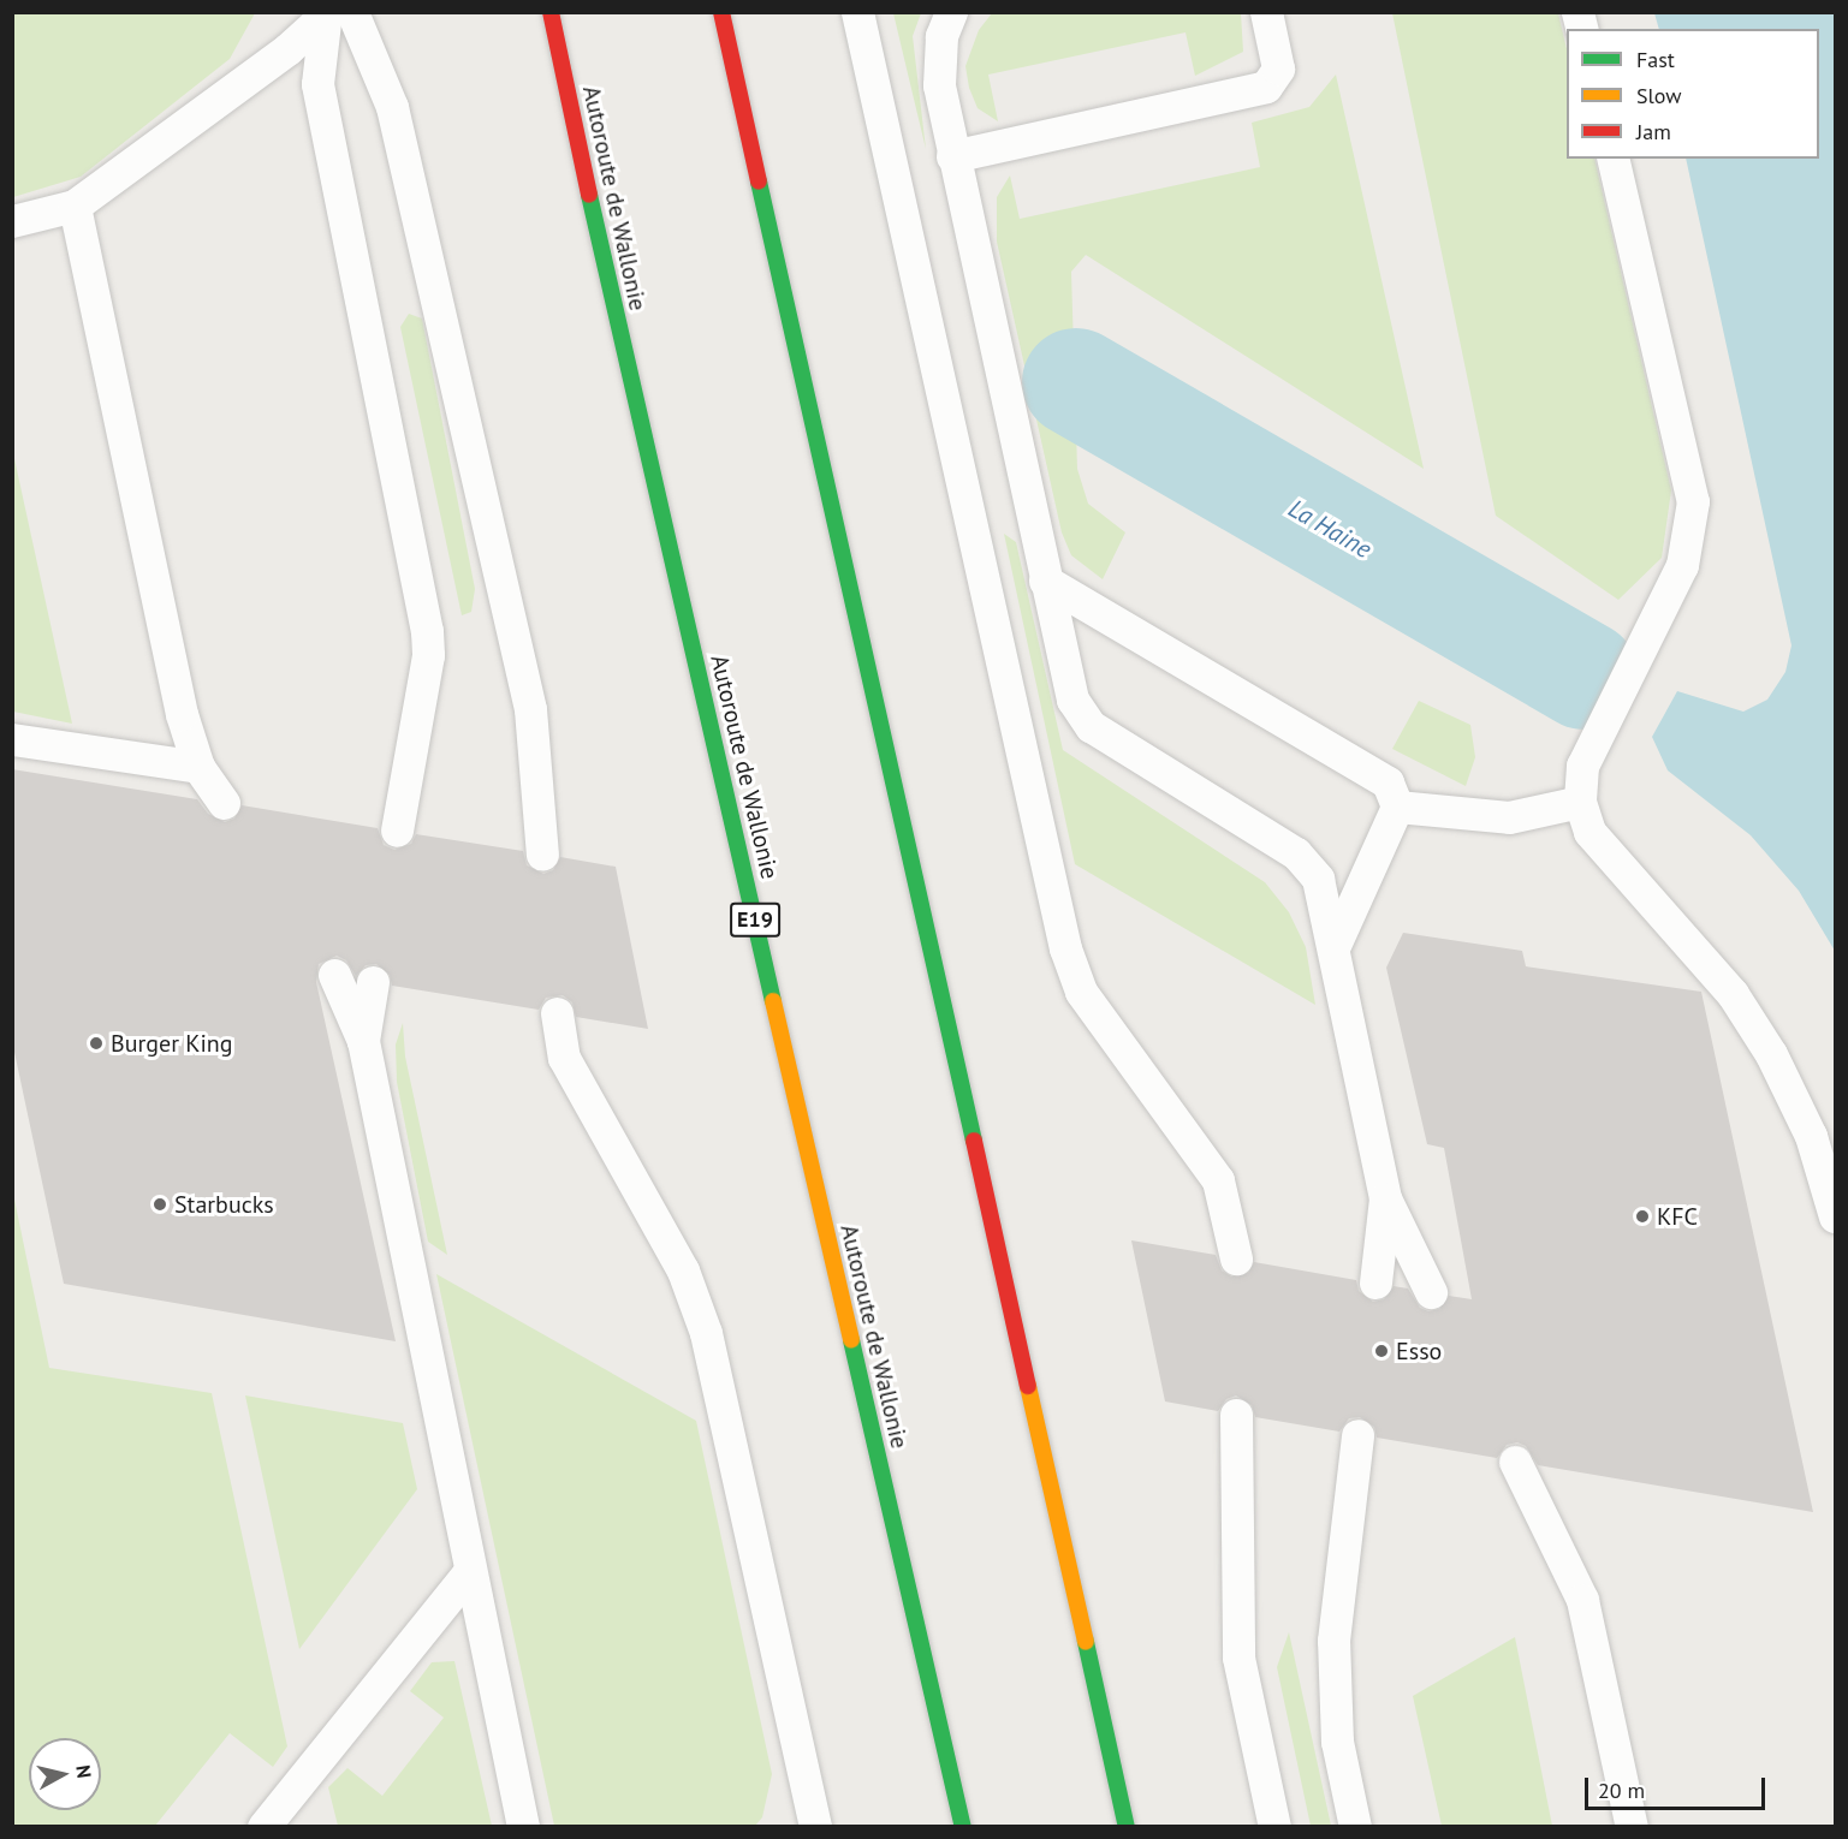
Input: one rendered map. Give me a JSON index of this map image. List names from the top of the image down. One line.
{"streets":{"highway":["Autoroute de Wallonie","E19"]},"water":["La Haine"],"places":["Burger King","Starbucks","KFC","Esso"],"legend":["Fast","Slow","Jam"],"scale_bar":"20 m","north":"right"}
